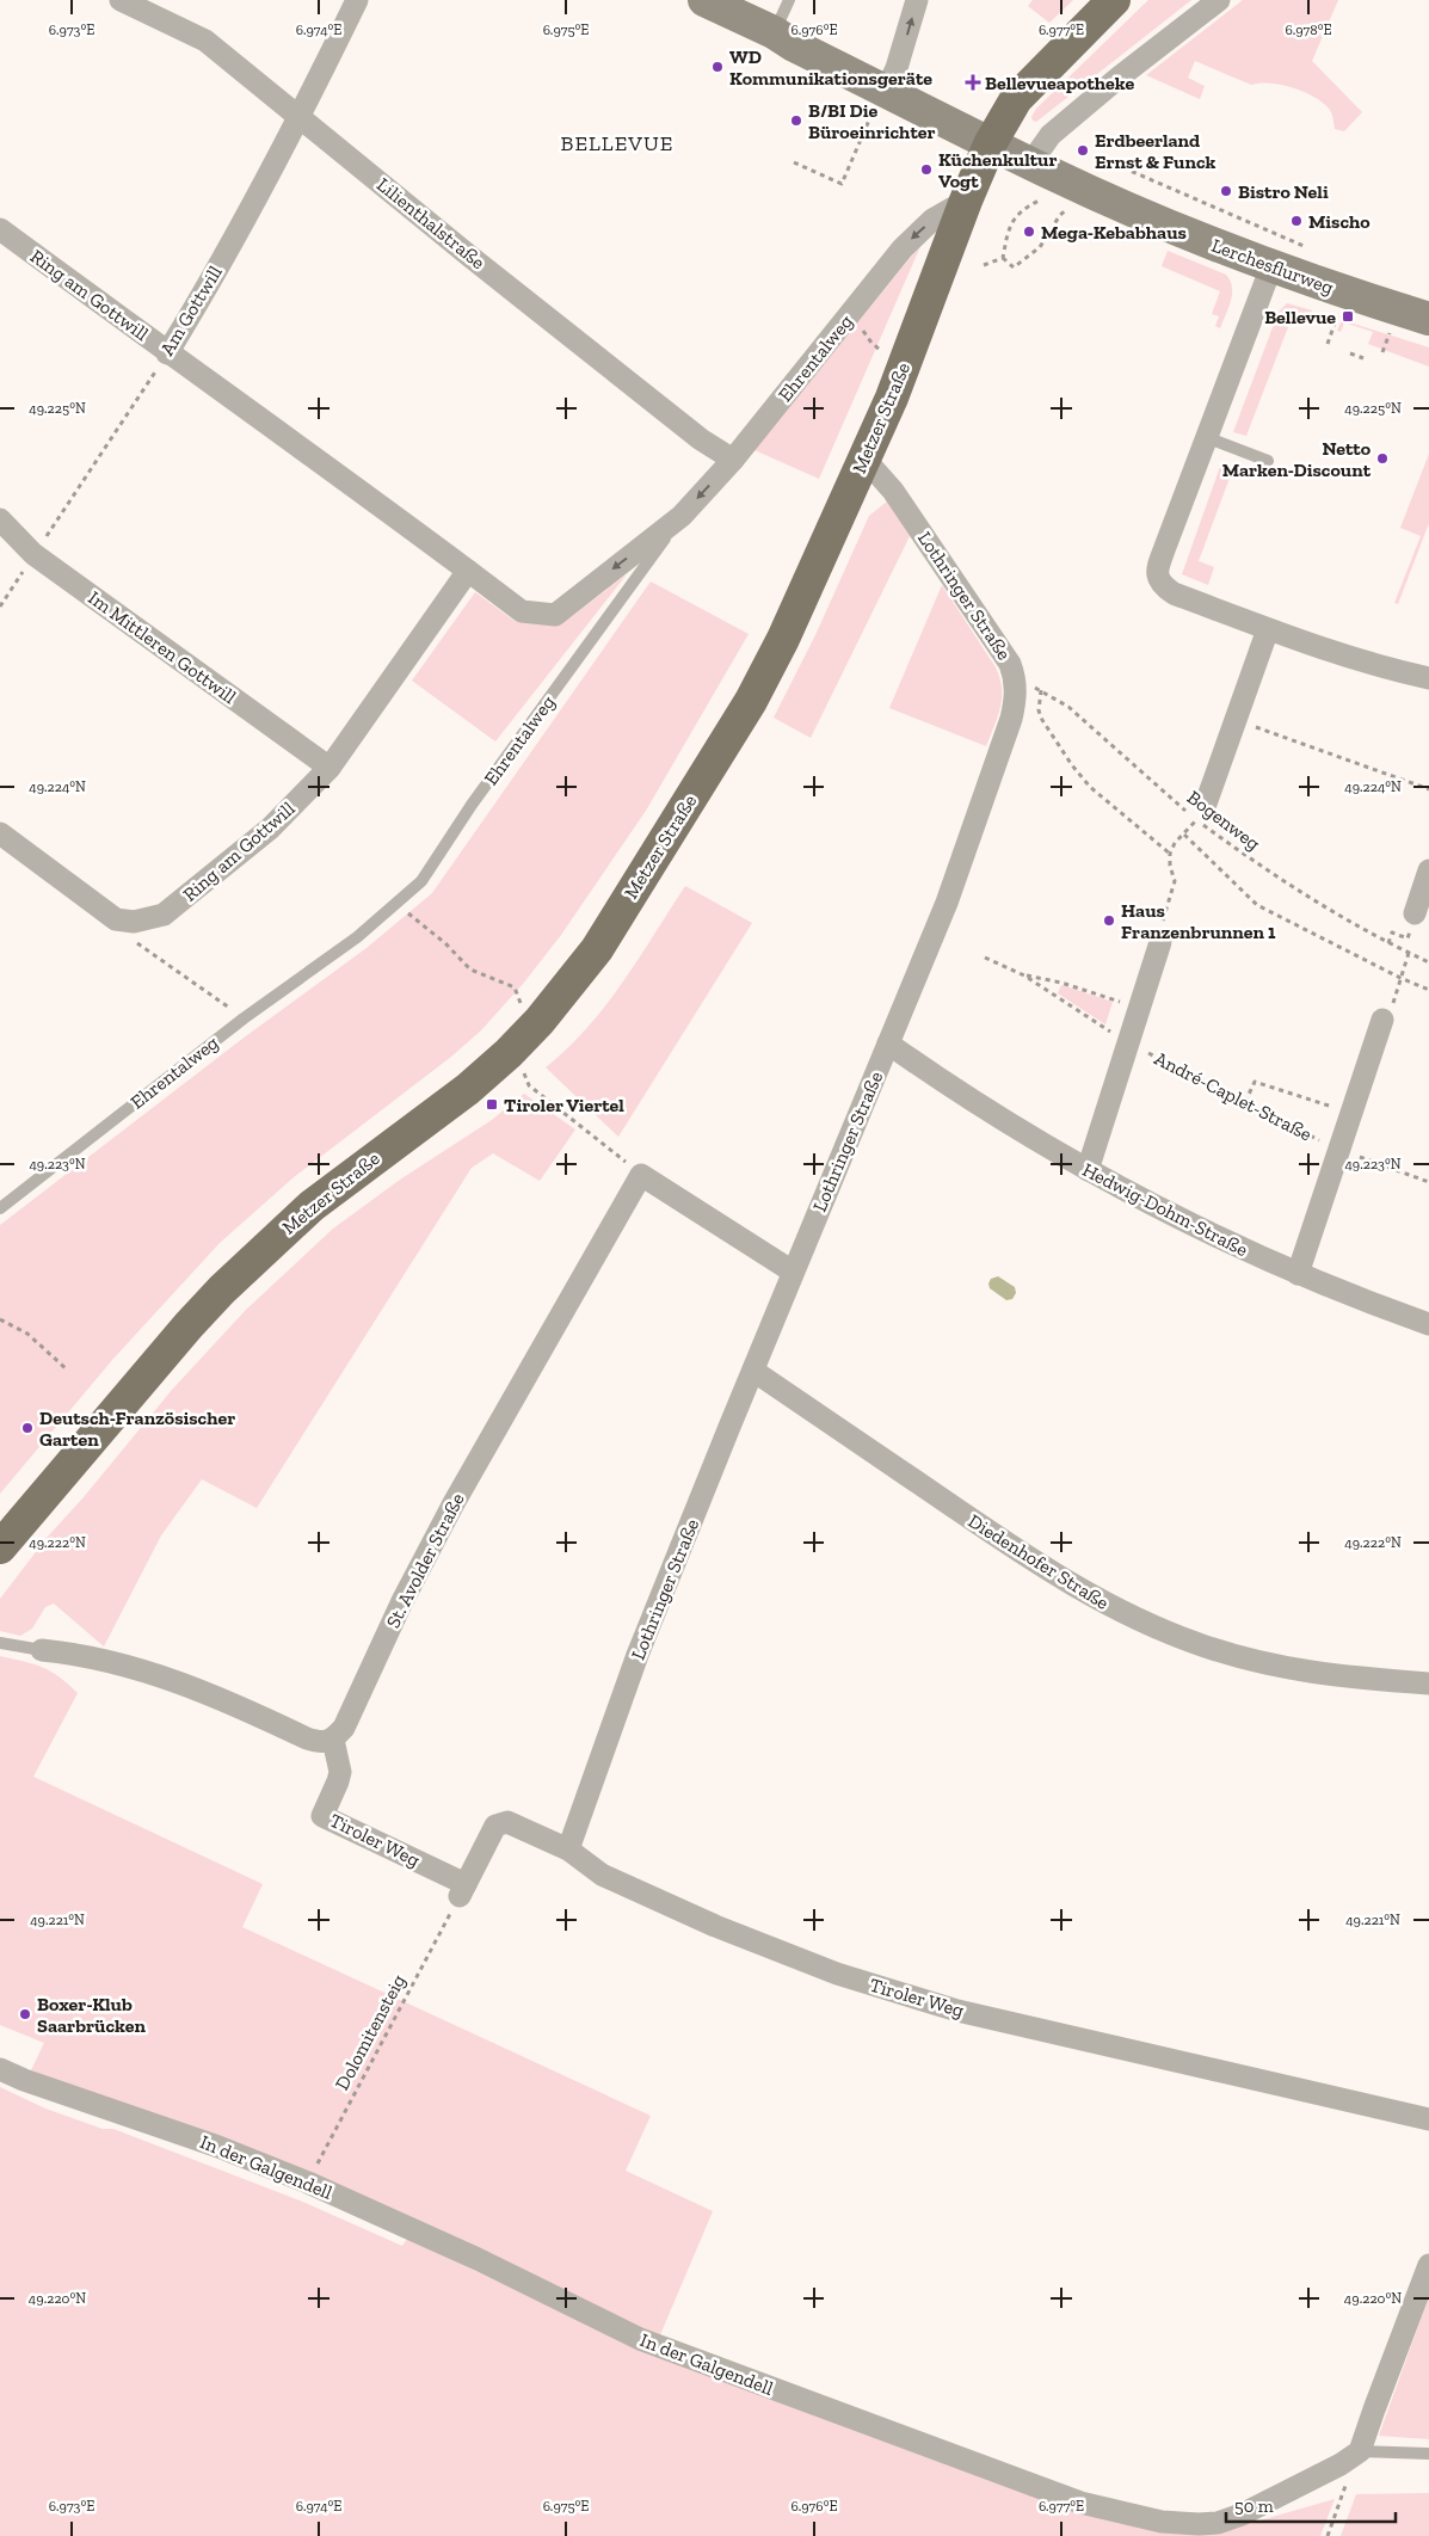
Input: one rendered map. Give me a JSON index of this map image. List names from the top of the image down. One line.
{"streets":{"main road":["Metzer Straße"],"street":["Lilienthalstraße","Lerchesflurweg","Ring am Gottwill","Am Gottwill","Ehrentalweg","Lothringer Straße","Im Mittleren Gottwill","Hedwig-Dohm-Straße","St. Avolder Straße","Diedenhofer Straße","Tiroler Weg","In der Galgendell"],"path":["Bogenweg","André-Caplet-Straße","Dolomitensteig"]},"crossings":[["Lilienthalstraße","Am Gottwill"],["Lilienthalstraße","Ehrentalweg"],["Lerchesflurweg","Metzer Straße"],["Ring am Gottwill","Am Gottwill"],["Ring am Gottwill","Ehrentalweg"],["Ring am Gottwill","Im Mittleren Gottwill"],["Am Gottwill","Im Mittleren Gottwill"],["Ehrentalweg","Metzer Straße"],["Metzer Straße","Lothringer Straße"],["Lothringer Straße","Bogenweg"],["Lothringer Straße","Hedwig-Dohm-Straße"],["Lothringer Straße","Diedenhofer Straße"],["Lothringer Straße","Tiroler Weg"],["St. Avolder Straße","Tiroler Weg"],["Tiroler Weg","Dolomitensteig"],["Dolomitensteig","In der Galgendell"]],"districts":["BELLEVUE"],"places":{"other":["WD Kommunikationsgeräte","B/BI Die Büroeinrichter","Erdbeerland Ernst & Funck","Küchenkultur Vogt","Bistro Neli","Mischo","Mega-Kebabhaus","Netto Marken-Discount","Haus Franzenbrunnen 1","Deutsch-Französischer Garten","Boxer-Klub Saarbrücken"],"health":["Bellevueapotheke"],"transit":["Bellevue","Tiroler Viertel"]},"scale_bar":"50 m","coordinates":["6.973°E","6.974°E","6.975°E","6.976°E","6.977°E","6.978°E","49.225°N","49.224°N","49.223°N","49.222°N","49.221°N","49.220°N"]}
